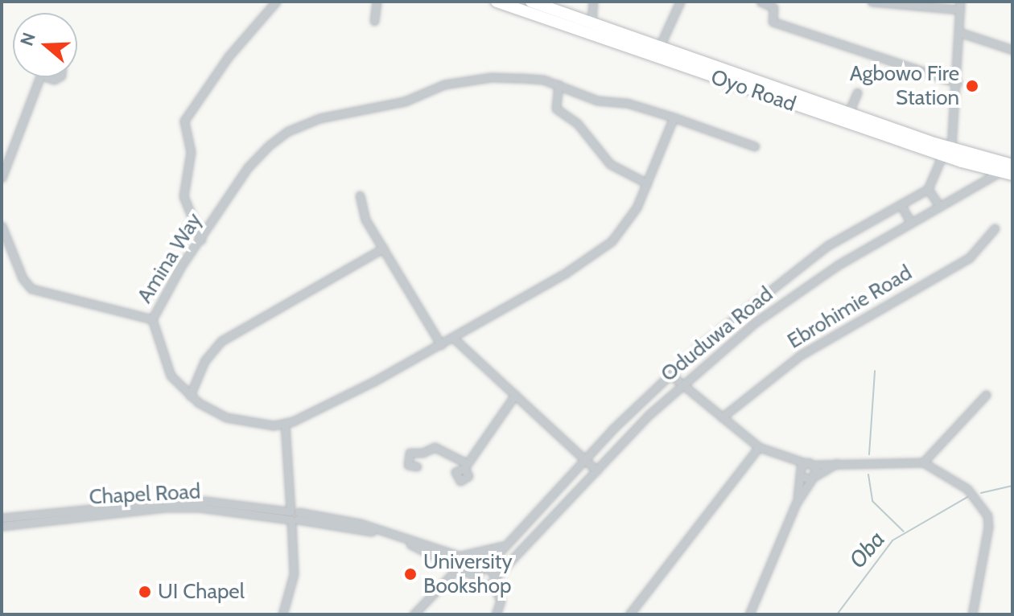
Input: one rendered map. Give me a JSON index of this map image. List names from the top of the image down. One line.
{"streets":{"highway":["Oyo Road"],"street":["Amina Way","Ebrohimie Road","Oduduwa Road","Chapel Road"]},"crossings":[["Oyo Road","Oduduwa Road"],["Oduduwa Road","Chapel Road"]],"water":["Oba"],"places":["Agbowo Fire Station","University Bookshop","UI Chapel"],"north":"left"}
